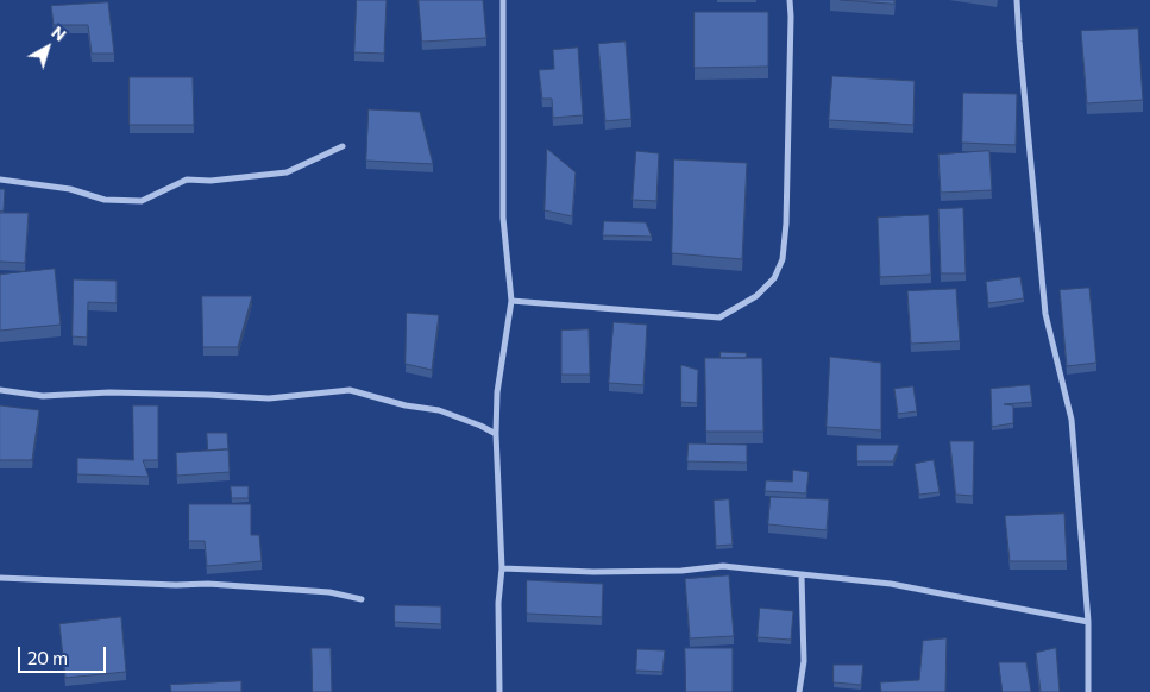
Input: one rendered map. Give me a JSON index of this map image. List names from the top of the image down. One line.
{"scale_bar":"20 m","north":"top right"}
